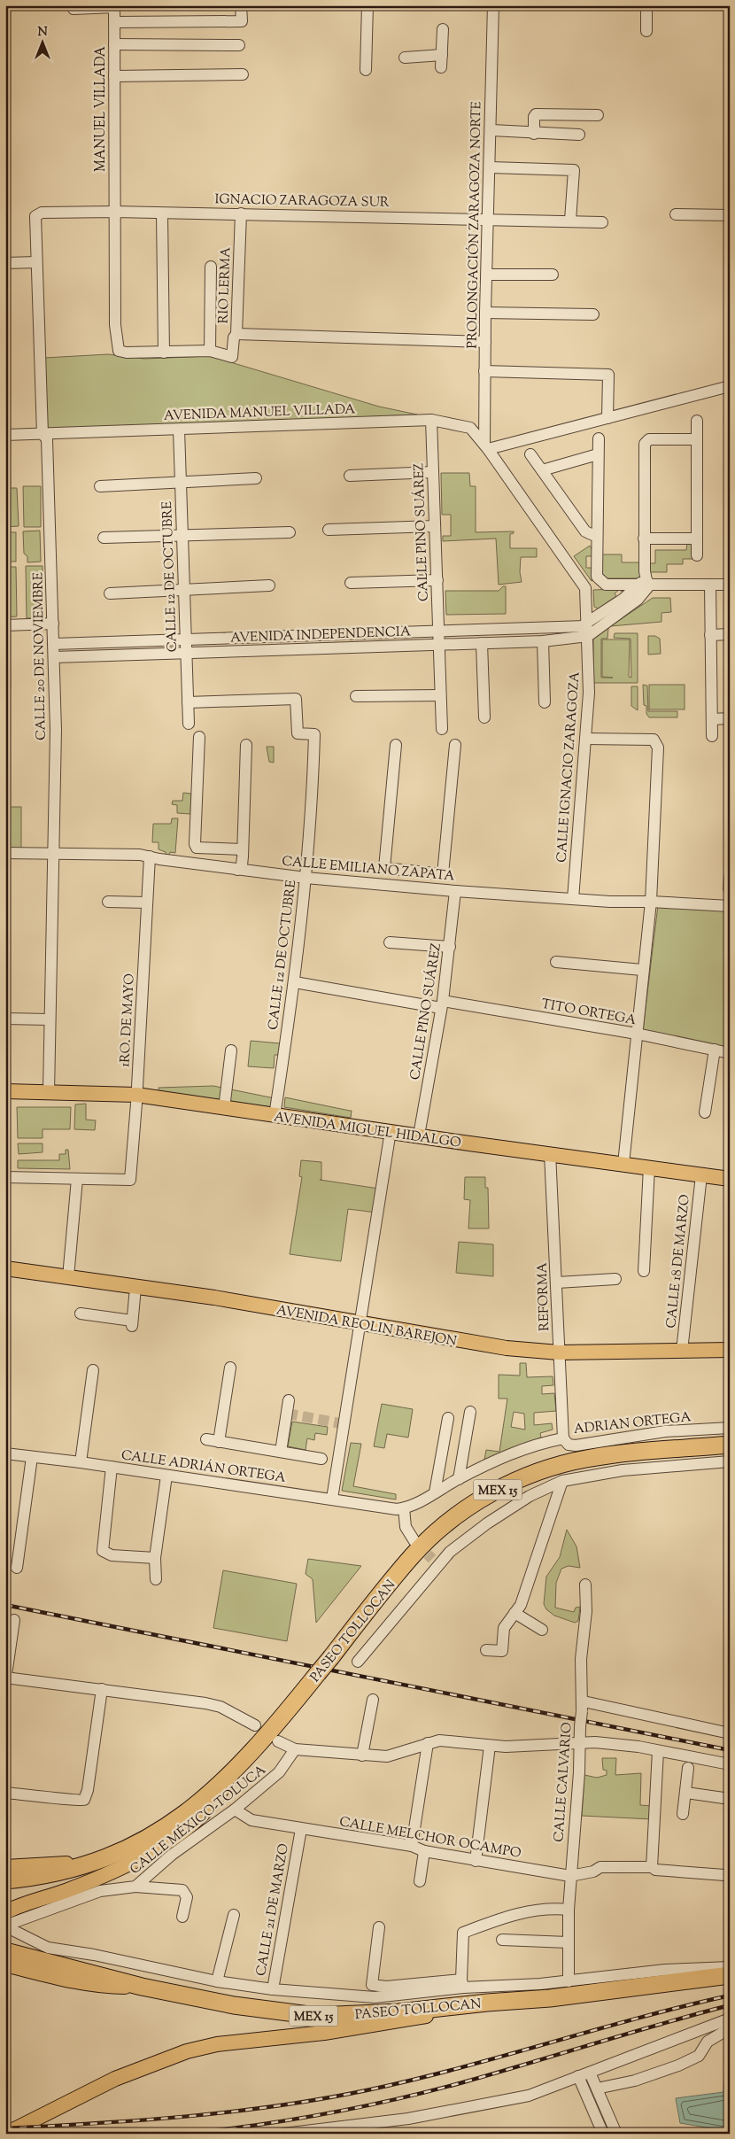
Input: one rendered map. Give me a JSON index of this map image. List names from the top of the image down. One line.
{"streets":{"highway":["MEX 15","PASEO TOLLOCAN"],"main road":["AVENIDA MIGUEL HIDALGO","AVENIDA REOLIN BAREJON"],"street":["MANUEL VILLADA","IGNACIO ZARAGOZA SUR","PROLONGACIÓN ZARAGOZA NORTE","RIO LERMA","AVENIDA MANUEL VILLADA","CALLE PINO SUÁREZ","CALLE 12 DE OCTUBRE","AVENIDA INDEPENDENCIA","CALLE 20 DE NOVIEMBRE","CALLE IGNACIO ZARAGOZA","CALLE EMILIANO ZAPATA","TITO ORTEGA","1RO. DE MAYO","CALLE 18 DE MARZO","REFORMA","ADRIAN ORTEGA","CALLE ADRIÁN ORTEGA","CALLE CALVARIO","CALLE MÉXICO-TOLUCA","CALLE MELCHOR OCAMPO","CALLE 21 DE MARZO"]},"crossings":[["MANUEL VILLADA","IGNACIO ZARAGOZA SUR"],["MANUEL VILLADA","CALLE 20 DE NOVIEMBRE"],["IGNACIO ZARAGOZA SUR","PROLONGACIÓN ZARAGOZA NORTE"],["IGNACIO ZARAGOZA SUR","RIO LERMA"],["IGNACIO ZARAGOZA SUR","CALLE 20 DE NOVIEMBRE"],["PROLONGACIÓN ZARAGOZA NORTE","CALLE IGNACIO ZARAGOZA"],["AVENIDA MANUEL VILLADA","CALLE PINO SUÁREZ"],["AVENIDA MANUEL VILLADA","CALLE 12 DE OCTUBRE"],["AVENIDA MANUEL VILLADA","CALLE 20 DE NOVIEMBRE"],["AVENIDA MANUEL VILLADA","CALLE IGNACIO ZARAGOZA"],["CALLE PINO SUÁREZ","AVENIDA INDEPENDENCIA"],["CALLE PINO SUÁREZ","CALLE EMILIANO ZAPATA"],["CALLE PINO SUÁREZ","TITO ORTEGA"],["CALLE PINO SUÁREZ","AVENIDA MIGUEL HIDALGO"],["CALLE 12 DE OCTUBRE","AVENIDA INDEPENDENCIA"],["CALLE 12 DE OCTUBRE","CALLE EMILIANO ZAPATA"],["CALLE 12 DE OCTUBRE","TITO ORTEGA"],["CALLE 12 DE OCTUBRE","AVENIDA MIGUEL HIDALGO"],["AVENIDA INDEPENDENCIA","CALLE 20 DE NOVIEMBRE"],["AVENIDA INDEPENDENCIA","CALLE IGNACIO ZARAGOZA"],["CALLE 20 DE NOVIEMBRE","CALLE EMILIANO ZAPATA"],["CALLE 20 DE NOVIEMBRE","AVENIDA MIGUEL HIDALGO"],["CALLE IGNACIO ZARAGOZA","CALLE EMILIANO ZAPATA"],["CALLE EMILIANO ZAPATA","1RO. DE MAYO"],["1RO. DE MAYO","AVENIDA MIGUEL HIDALGO"],["AVENIDA MIGUEL HIDALGO","CALLE 18 DE MARZO"],["AVENIDA MIGUEL HIDALGO","REFORMA"],["CALLE 18 DE MARZO","AVENIDA REOLIN BAREJON"],["REFORMA","AVENIDA REOLIN BAREJON"],["REFORMA","ADRIAN ORTEGA"],["ADRIAN ORTEGA","CALLE ADRIÁN ORTEGA"],["CALLE CALVARIO","CALLE MELCHOR OCAMPO"],["CALLE MÉXICO-TOLUCA","CALLE MELCHOR OCAMPO"],["CALLE MELCHOR OCAMPO","CALLE 21 DE MARZO"]],"north":"top"}
